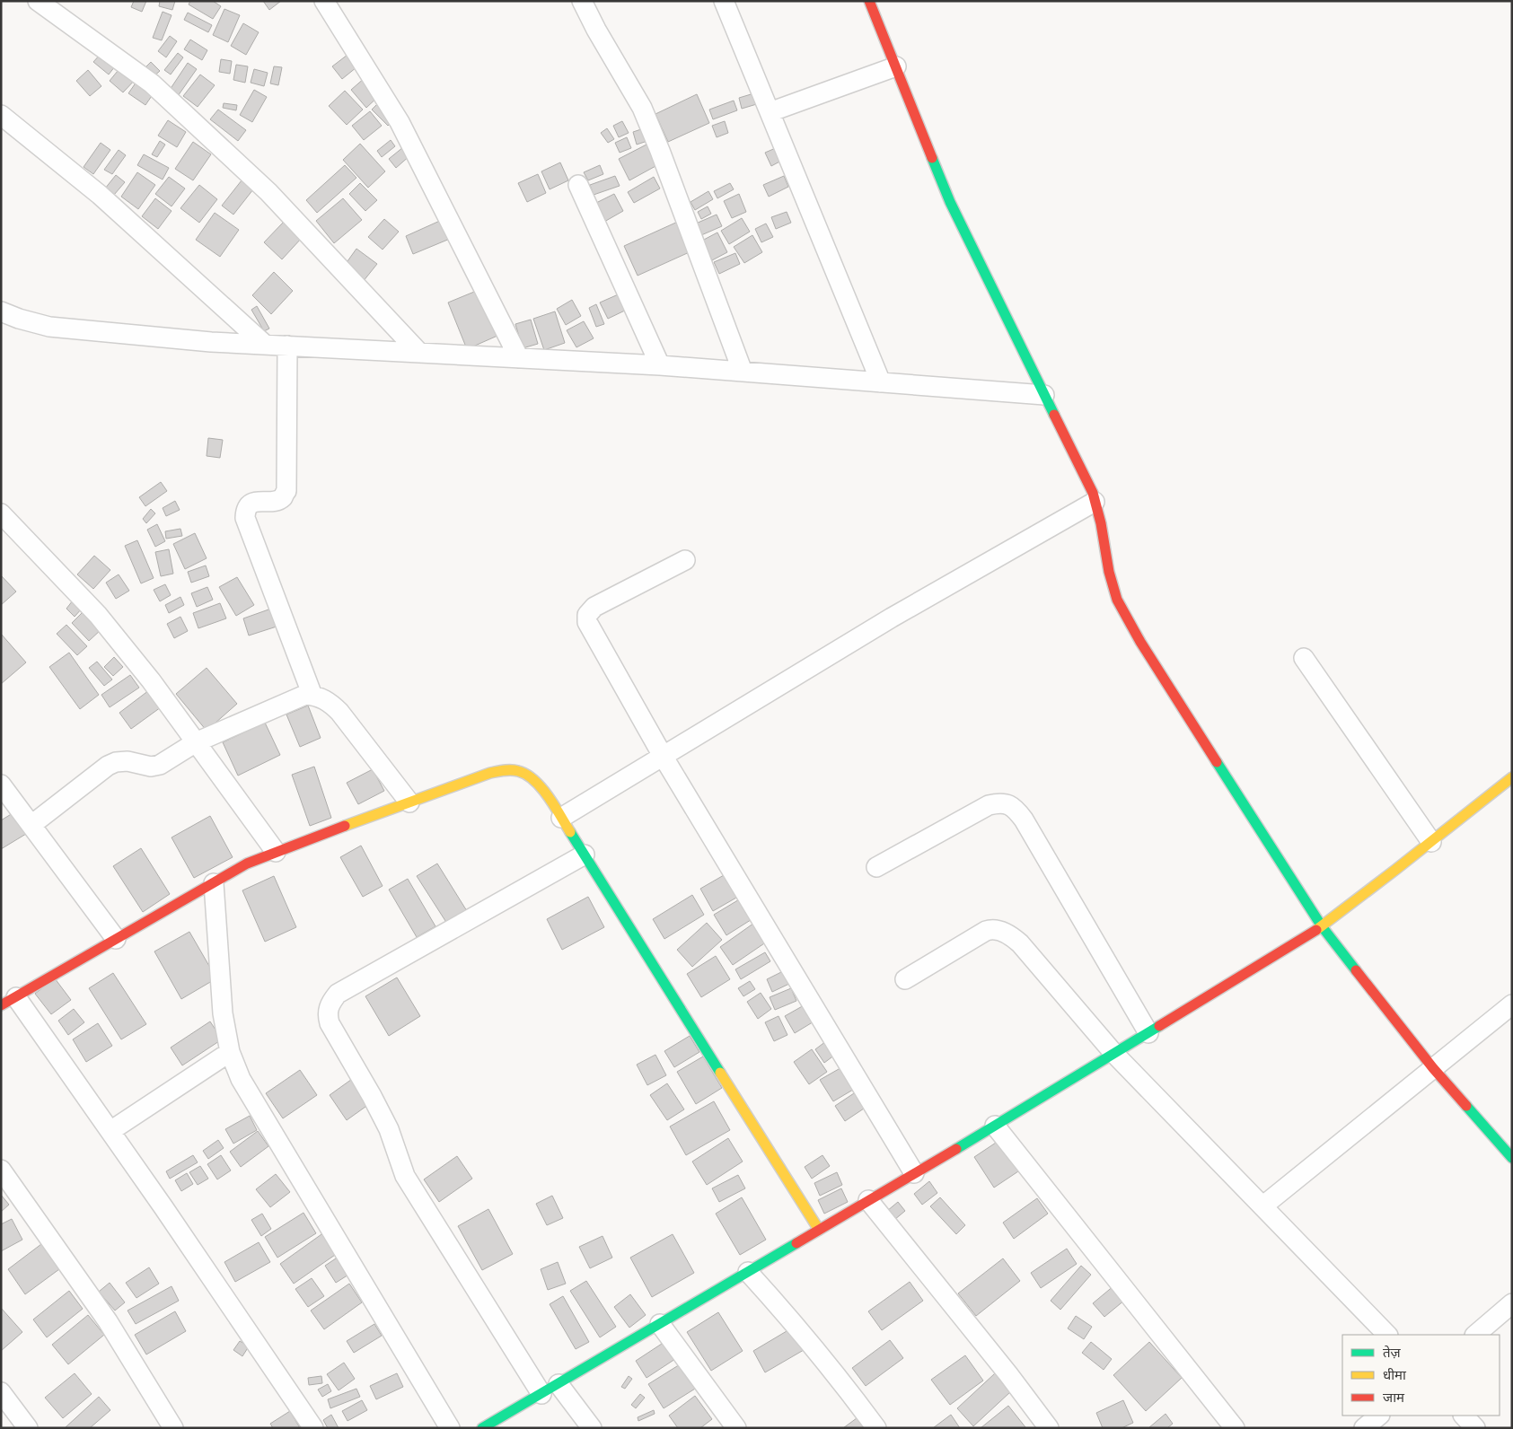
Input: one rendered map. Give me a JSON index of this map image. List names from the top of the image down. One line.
{"legend":["तेज़","धीमा","जाम"]}
